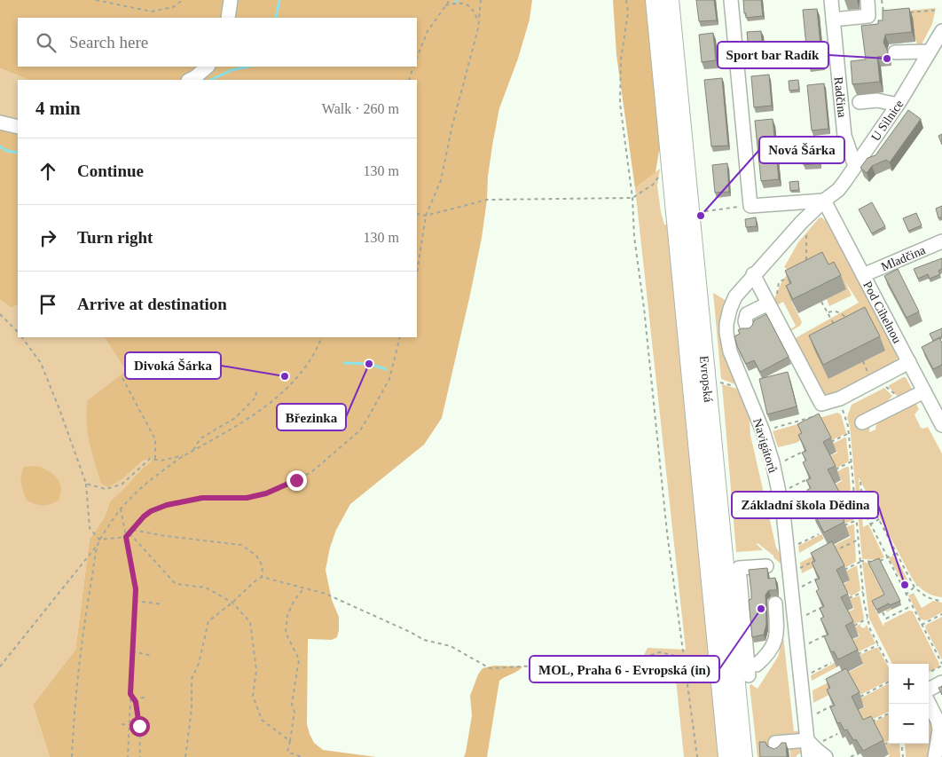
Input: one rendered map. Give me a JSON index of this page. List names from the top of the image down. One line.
{"streets":{"main road":["Evropská"],"street":["Radčina","U Silnice","Mladčina","Pod Cihelnou","Navigátorů"]},"crossings":[["Radčina","U Silnice"],["U Silnice","Pod Cihelnou"],["U Silnice","Navigátorů"],["Mladčina","Pod Cihelnou"],["Pod Cihelnou","Navigátorů"]],"places":["Sport bar Radík","Nová Šárka","Březinka","Divoká Šárka","Základní škola Dědina","MOL, Praha 6 - Evropská (in)"],"page":{"search":"Search here","heading":["4 min","Walk · 260 m"],"list":[["Continue","130 m"],["Turn right","130 m"],"Arrive at destination"],"map_buttons":["+","−"]}}
